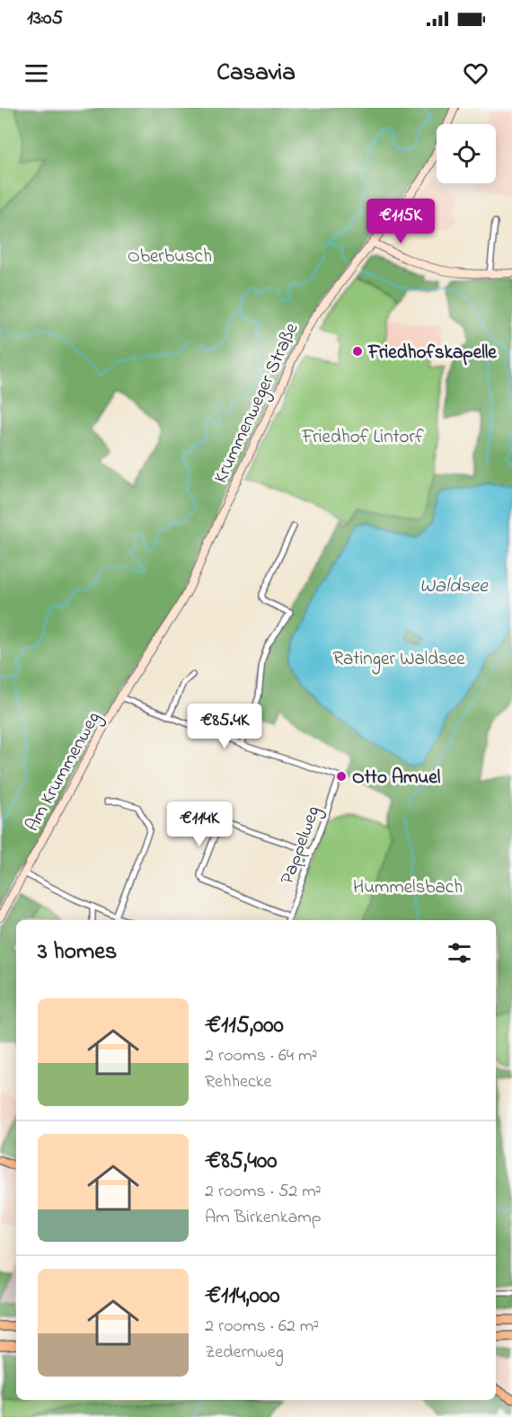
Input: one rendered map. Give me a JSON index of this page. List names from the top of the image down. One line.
{"streets":{"main road":["Krummenweger Straße","Am Krummenweg"],"street":["Pappelweg"]},"crossings":[["Krummenweger Straße","Am Krummenweg"]],"water":["Waldsee"],"parks":["Oberbusch","Friedhof Lintorf","Ratinger Waldsee","Hummelsbach"],"places":["Friedhofskapelle","Otto Amuel"],"page":{"status":"13:05","header":"Casavia","price":["€115K","€85.4K","€114K"],"heading":"3 homes","list":[{"name":"€115,000","note":"2 rooms · 64 m² · Rehhecke"},{"name":"€85,400","note":"2 rooms · 52 m² · Am Birkenkamp"},{"name":"€114,000","note":"2 rooms · 62 m² · Zedernweg"}]}}
